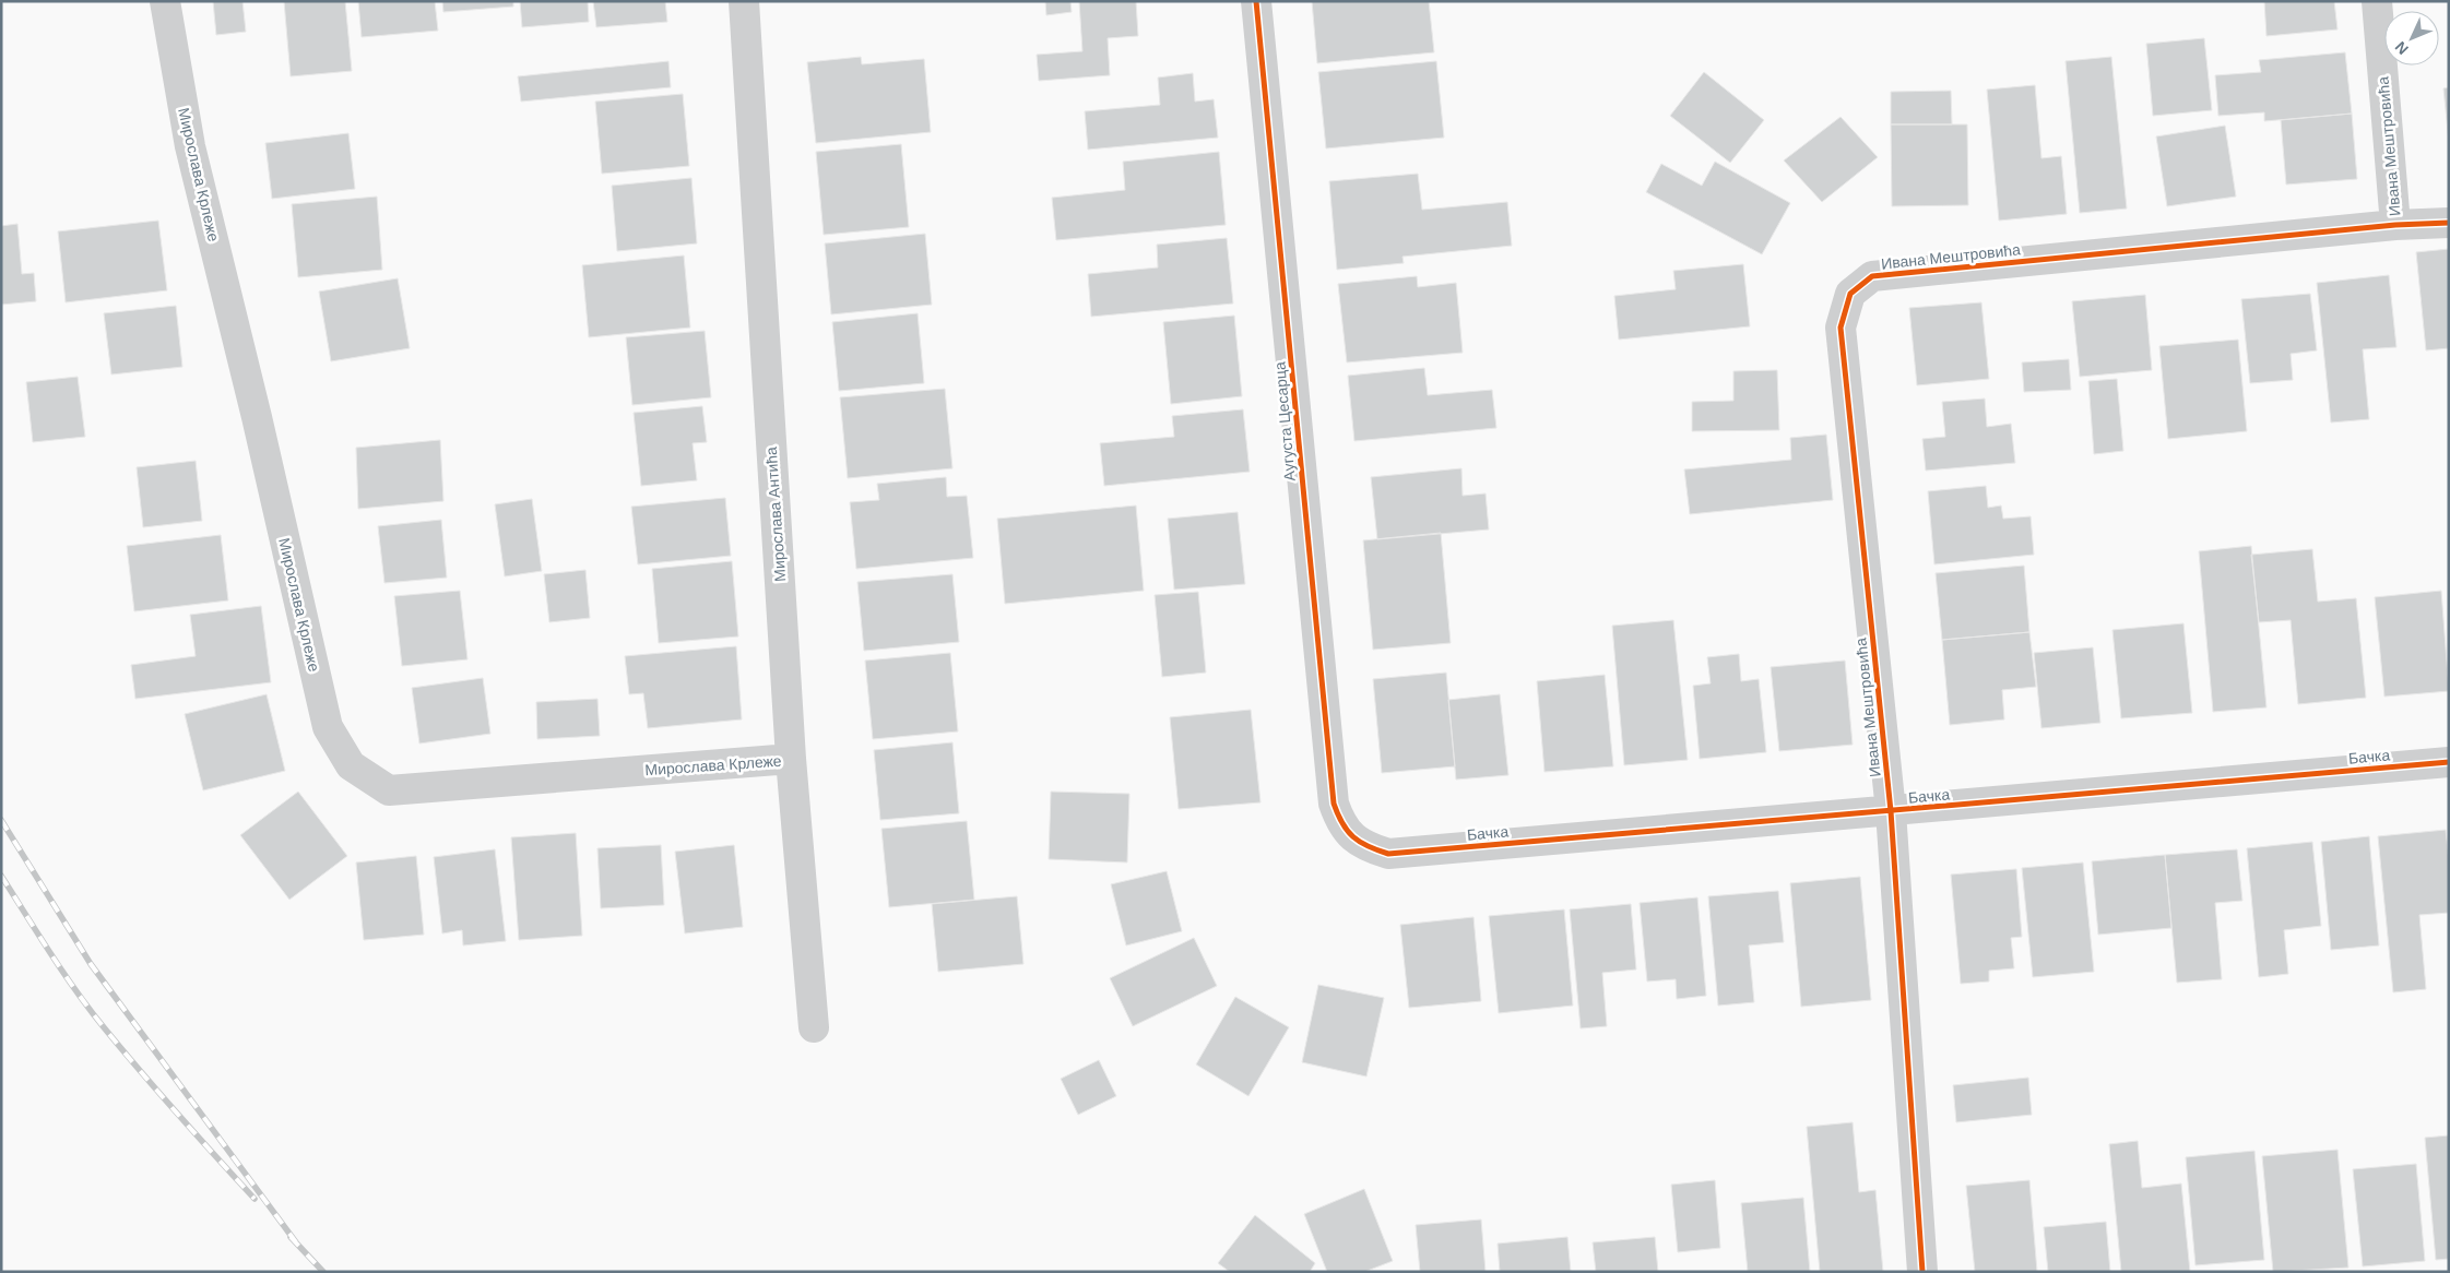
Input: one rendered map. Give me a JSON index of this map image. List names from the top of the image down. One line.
{"streets":{"street":["Ивана Мештровића","Мирослава Крлеже","Аугуста Цесарца","Мирослава Антића","Бачка"]},"crossings":[["Ивана Мештровића","Бачка"],["Мирослава Крлеже","Мирослава Антића"],["Аугуста Цесарца","Бачка"]],"north":"bottom left"}
